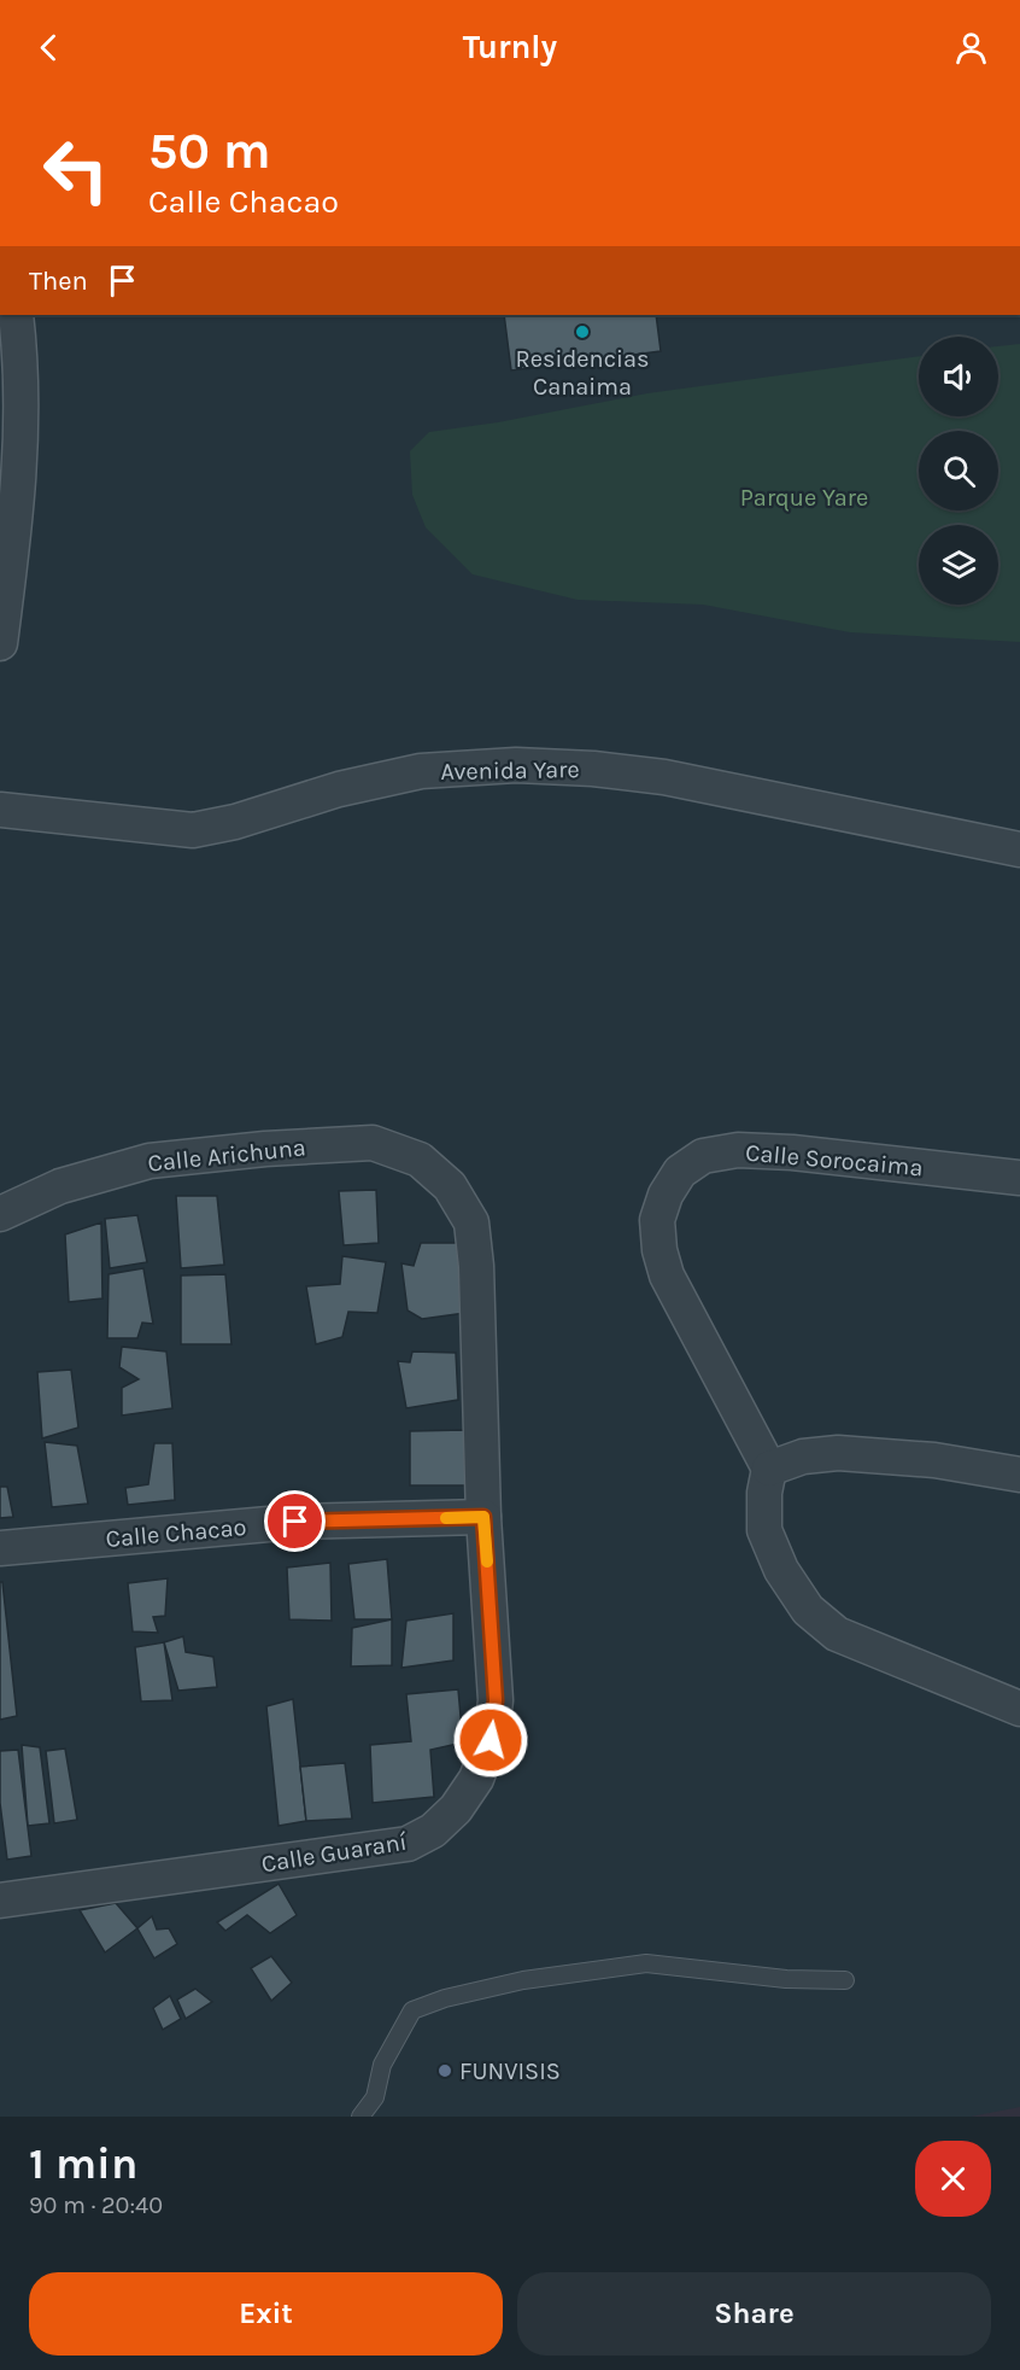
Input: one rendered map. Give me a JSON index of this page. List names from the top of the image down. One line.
{"streets":{"street":["Avenida Yare","Calle Arichuna","Calle Sorocaima","Calle Chacao","Calle Guaraní"]},"crossings":[["Calle Arichuna","Calle Guaraní"],["Calle Chacao","Calle Guaraní"]],"parks":["Parque Yare"],"places":["Residencias Canaima","FUNVISIS"],"page":{"header":"Turnly","turn":["50 m","Calle Chacao"],"then":"Then","heading":["1 min","90 m · 20:40"],"buttons":["Exit","Share"]}}
